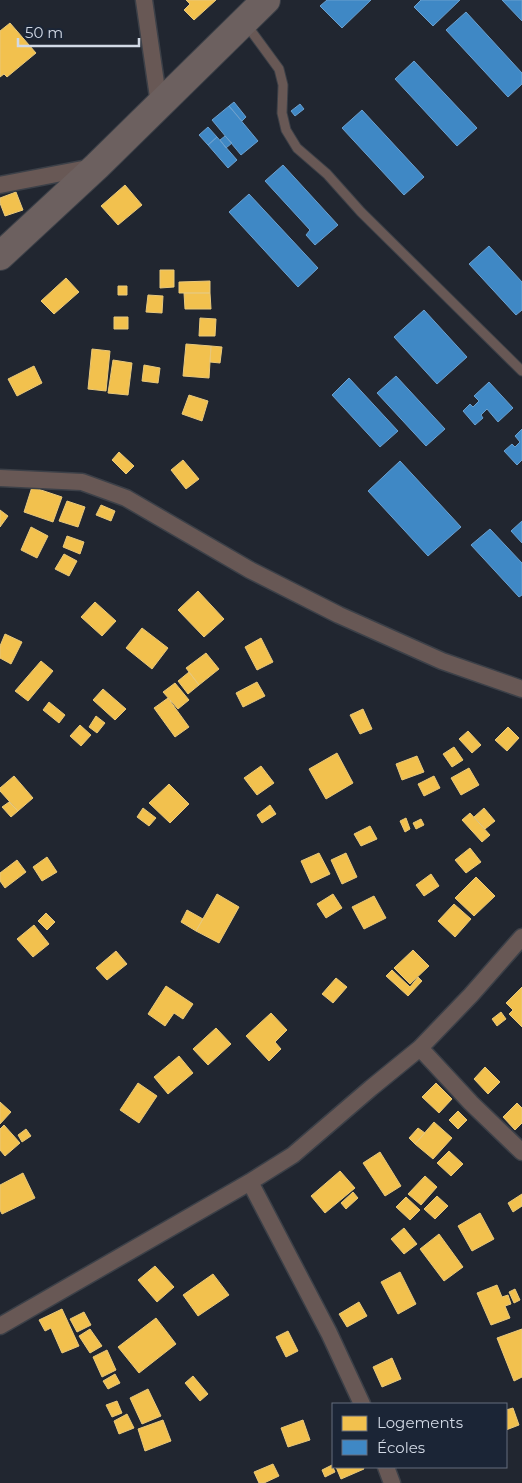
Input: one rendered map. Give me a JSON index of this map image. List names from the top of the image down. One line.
{"legend":["Logements","Écoles"],"scale_bar":"50 m"}
